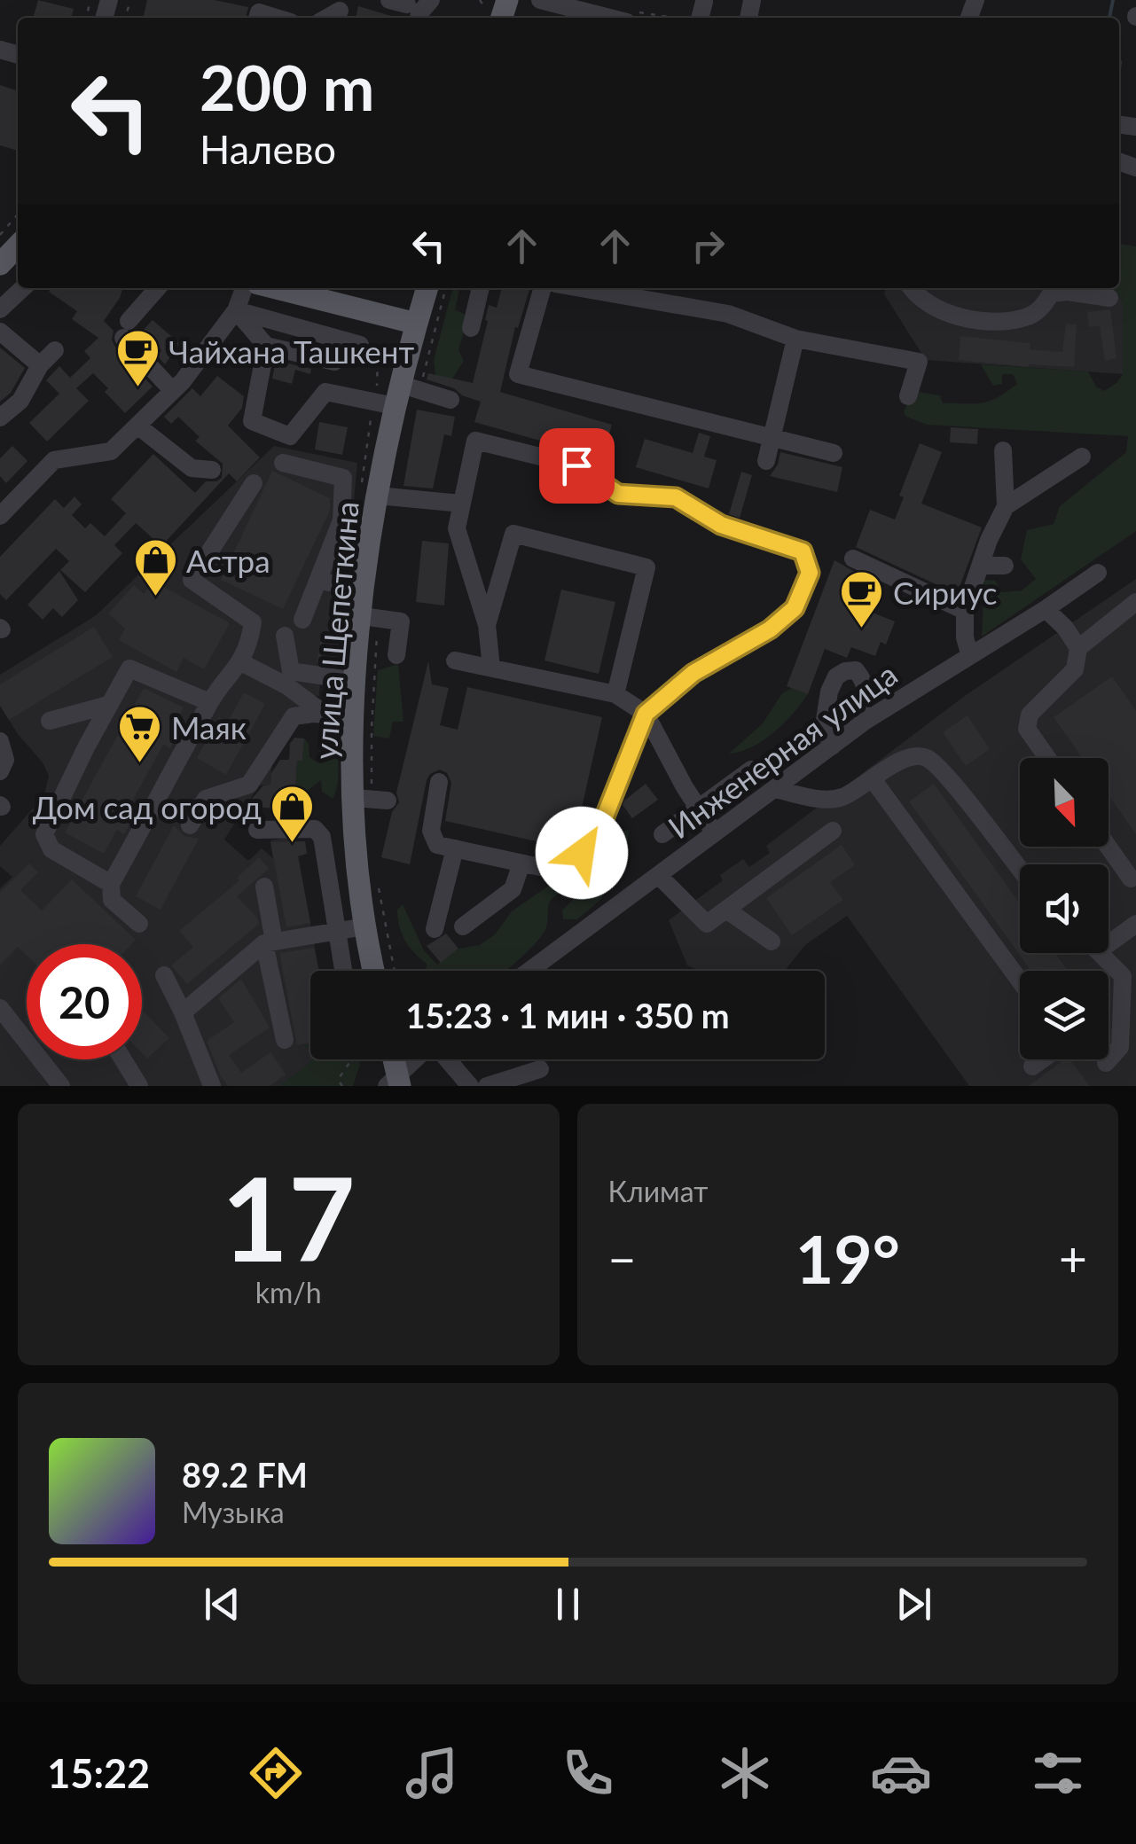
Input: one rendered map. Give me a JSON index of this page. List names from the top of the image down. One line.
{"streets":{"main road":["улица Щепеткина"],"street":["Инженерная улица"]},"places":{"cafe":["Чайхана Ташкент","Сириус"],"shop":["Астра","Дом сад огород"],"supermarket":["Маяк"]},"north":"bottom right","page":{"turn":["200 m","Налево"],"limit":"20","trip":"15:23 · 1 мин · 350 m","tile":[["17","km/h"],"Климат"],"heat":["−","19°","+"],"song":["89.2 FM","Музыка"],"tabs":"15:22"}}
